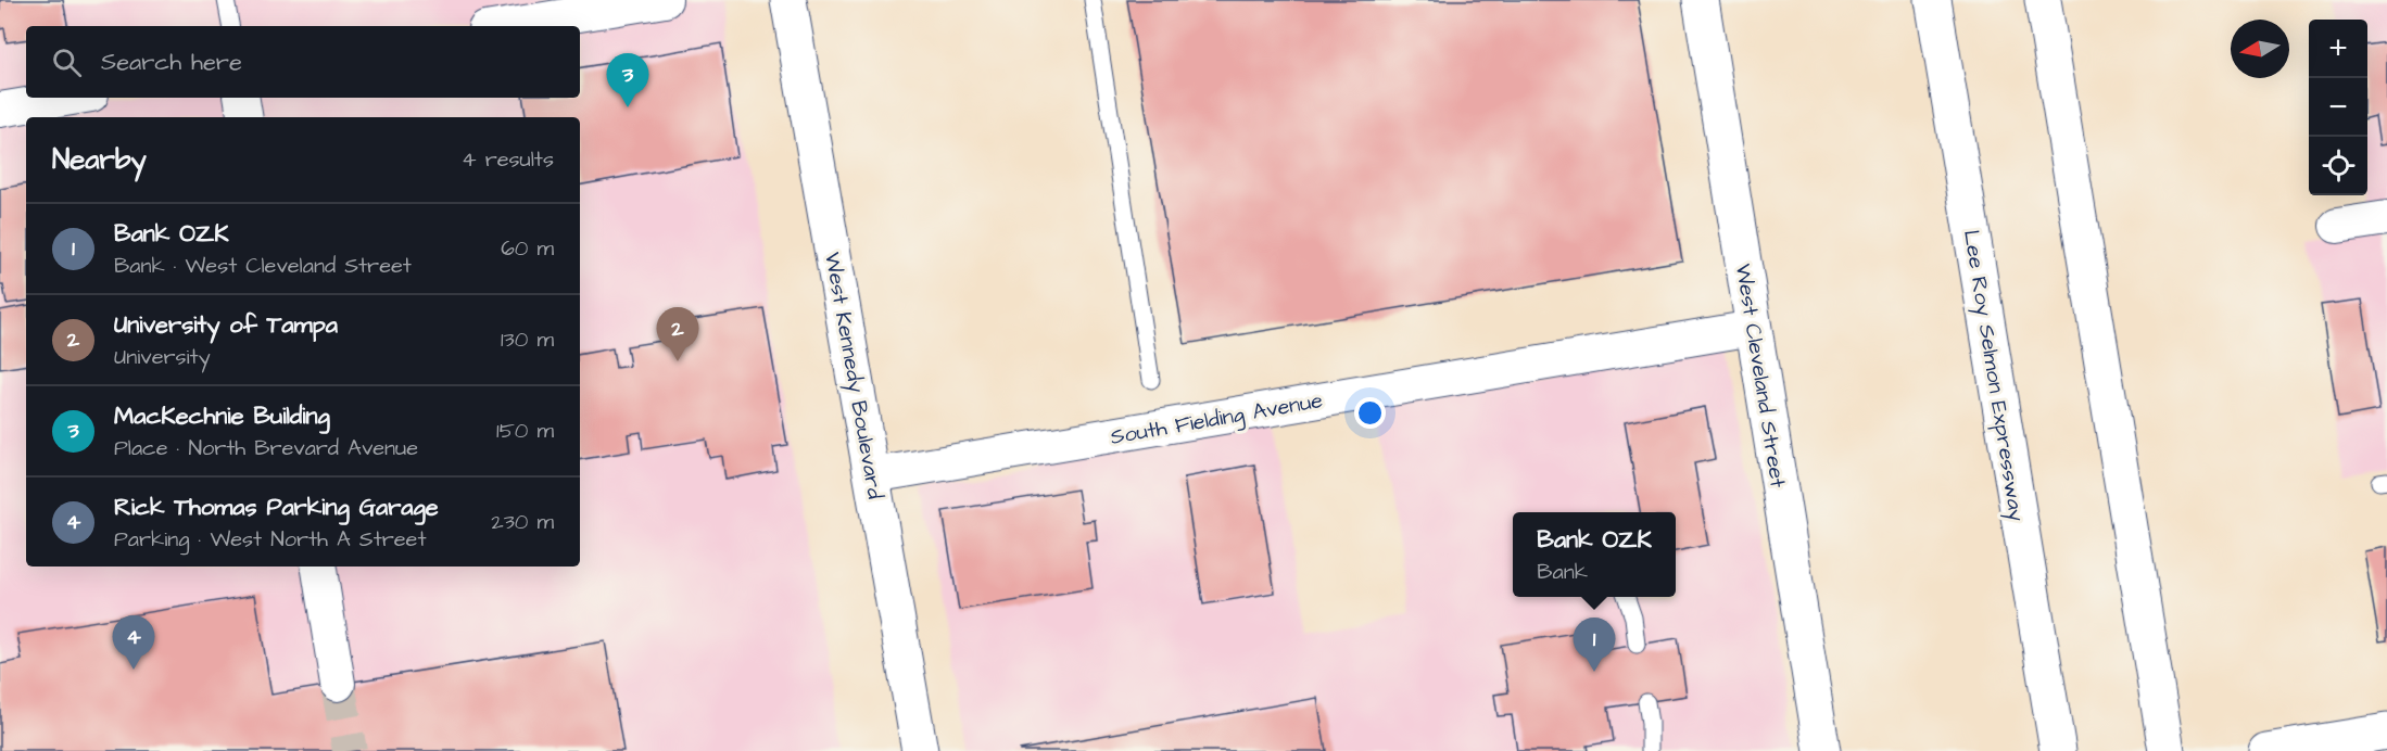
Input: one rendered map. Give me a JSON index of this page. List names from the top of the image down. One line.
{"streets":{"main road":["West Kennedy Boulevard","West Cleveland Street","Lee Roy Selmon Expressway"],"street":["South Fielding Avenue"]},"crossings":[["West Kennedy Boulevard","South Fielding Avenue"],["West Cleveland Street","South Fielding Avenue"]],"north":"left","page":{"map_buttons":["+","−"],"search":"Search here","pins":["3","2","4","1"],"heading":["Nearby","4 results"],"list":[{"mark":"1","name":"Bank OZK","note":"Bank · West Cleveland Street","value":"60 m"},{"mark":"2","name":"University of Tampa","note":"University","value":"130 m"},{"mark":"3","name":"MacKechnie Building","note":"Place · North Brevard Avenue","value":"150 m"},{"mark":"4","name":"Rick Thomas Parking Garage","note":"Parking · West North A Street","value":"230 m"}],"popup":["Bank OZK","Bank"]}}
